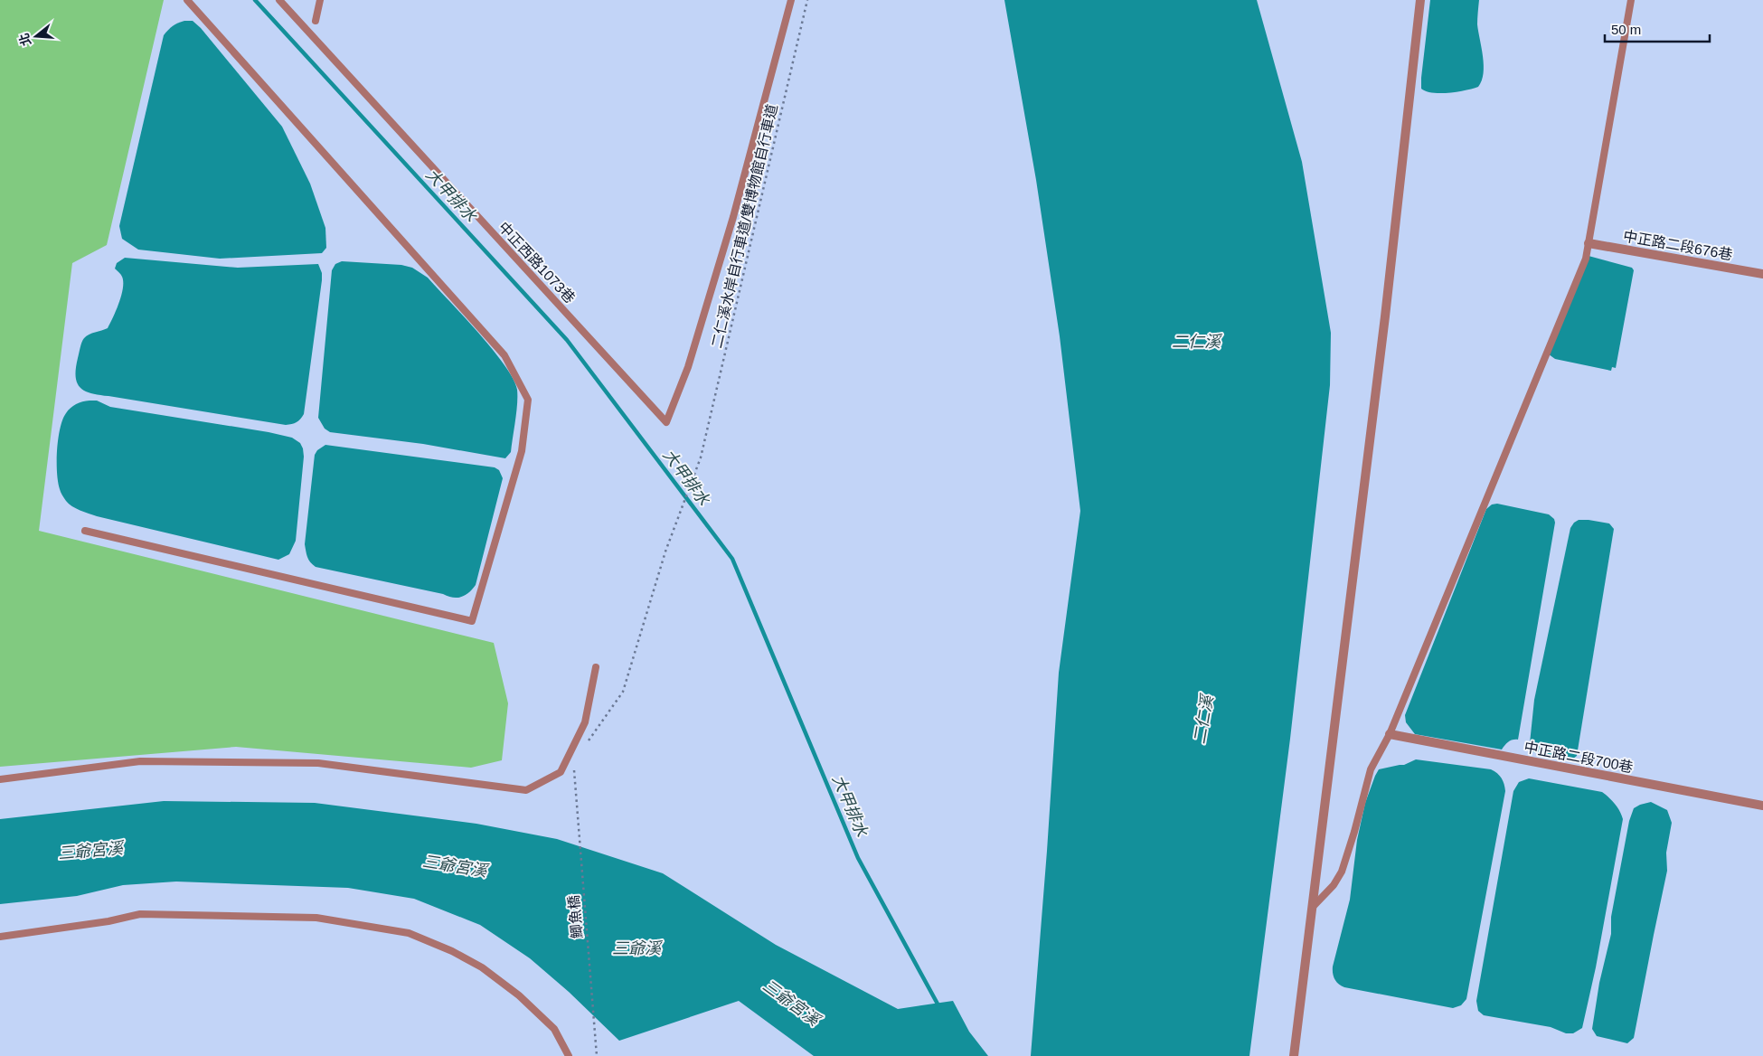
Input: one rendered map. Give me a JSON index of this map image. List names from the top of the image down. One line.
{"streets":{"street":["中正路二段676巷","中正路二段700巷"],"lane":["中正西路1073巷"],"path":["二仁溪水岸自行車道/雙博物館自行車道","鯽魚橋"]},"water":["大甲排水","二仁溪","三爺宮溪","三爺溪"],"scale_bar":"50 m","north":"left"}
